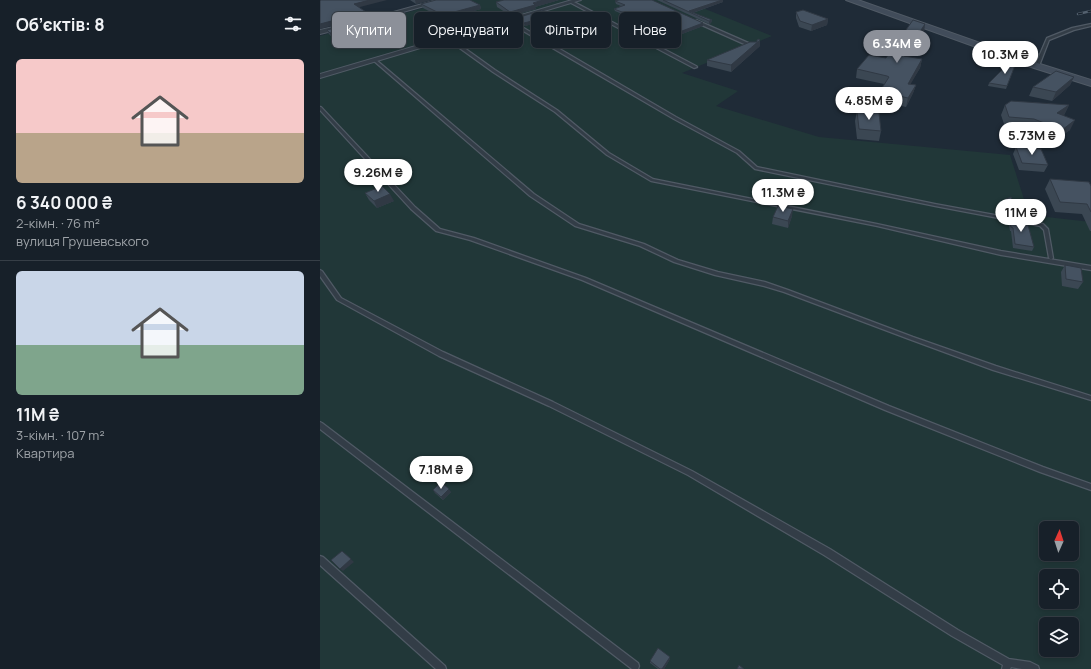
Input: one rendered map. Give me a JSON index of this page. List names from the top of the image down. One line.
{"north":"top","page":{"heading":"Об’єктів: 8","chip":["Купити","Орендувати","Фільтри","Нове"],"price":["6.34M ₴","10.3M ₴","4.85M ₴","5.73M ₴","9.26M ₴","11.3M ₴","11M ₴","7.18M ₴"],"list":[{"name":"6 340 000 ₴","note":"2-кімн. · 76 m² · вулиця Грушевського"},{"name":"11M ₴","note":"3-кімн. · 107 m² · Квартира"}]}}
